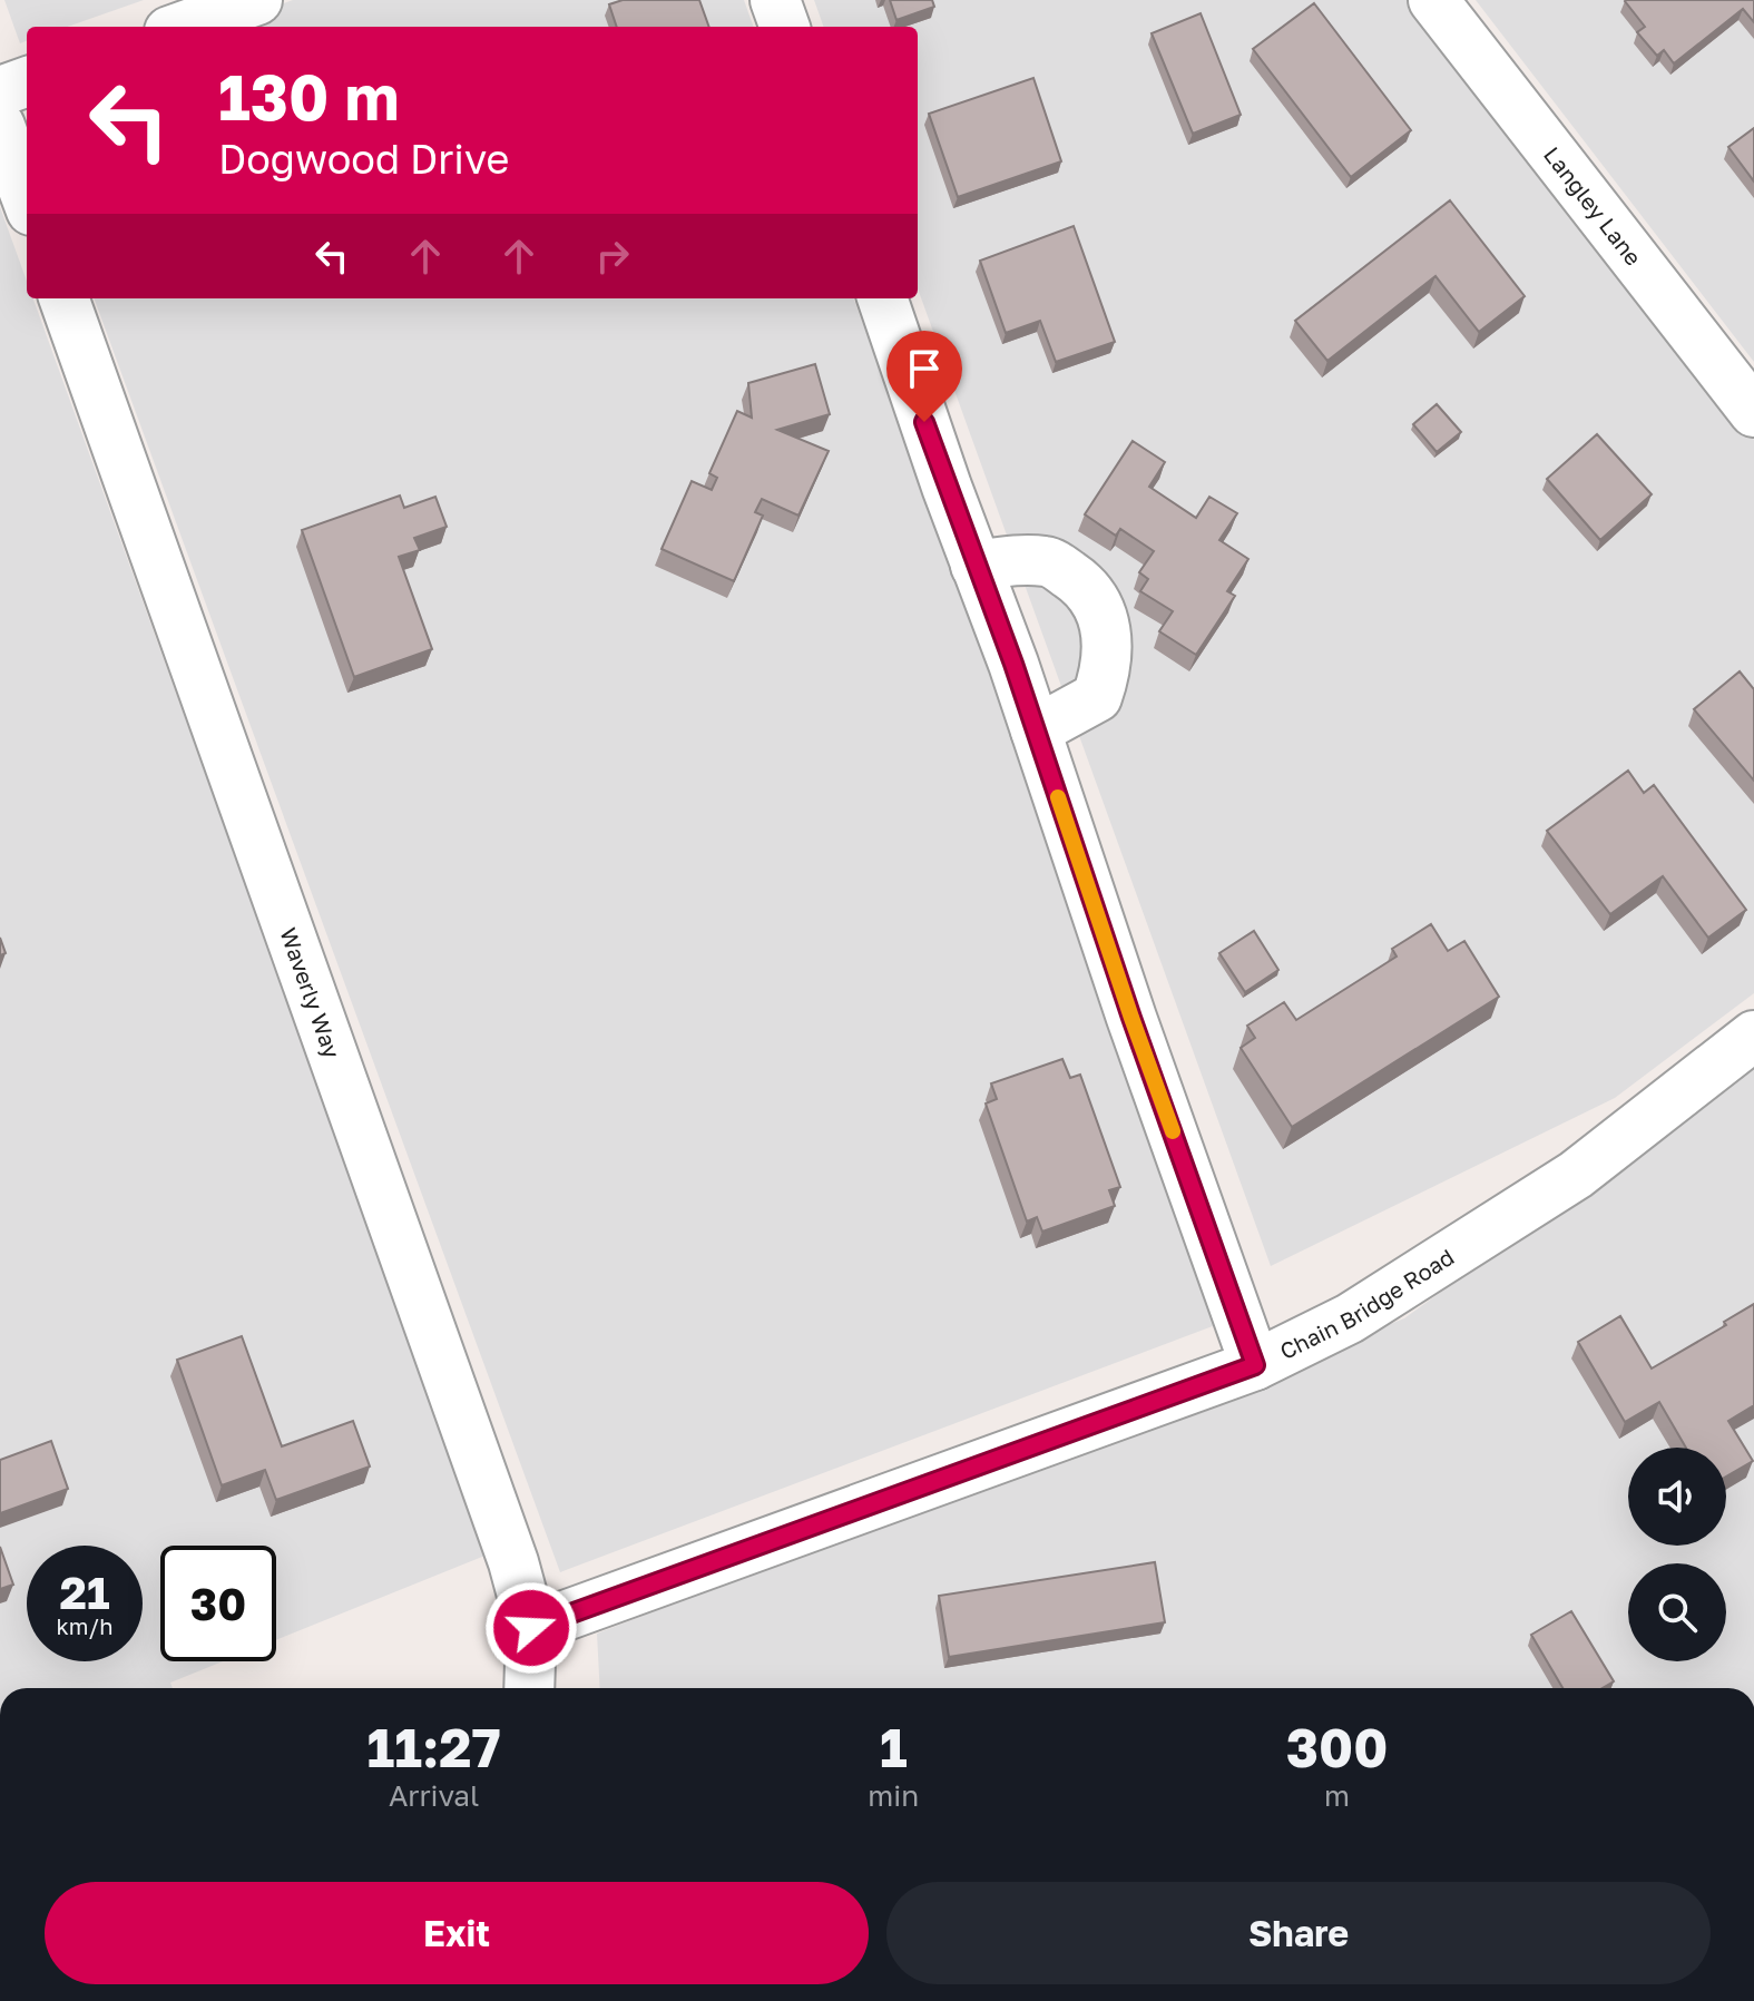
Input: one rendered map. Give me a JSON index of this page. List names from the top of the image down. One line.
{"streets":{"street":["Langley Lane","Waverly Way","Chain Bridge Road"]},"crossings":[["Waverly Way","Chain Bridge Road"]],"page":{"turn":["130 m","Dogwood Drive"],"speed":"21 km/h","limit":"30","eta":["11:27","Arrival","1","min","300","m"],"buttons":["Exit","Share"]}}
